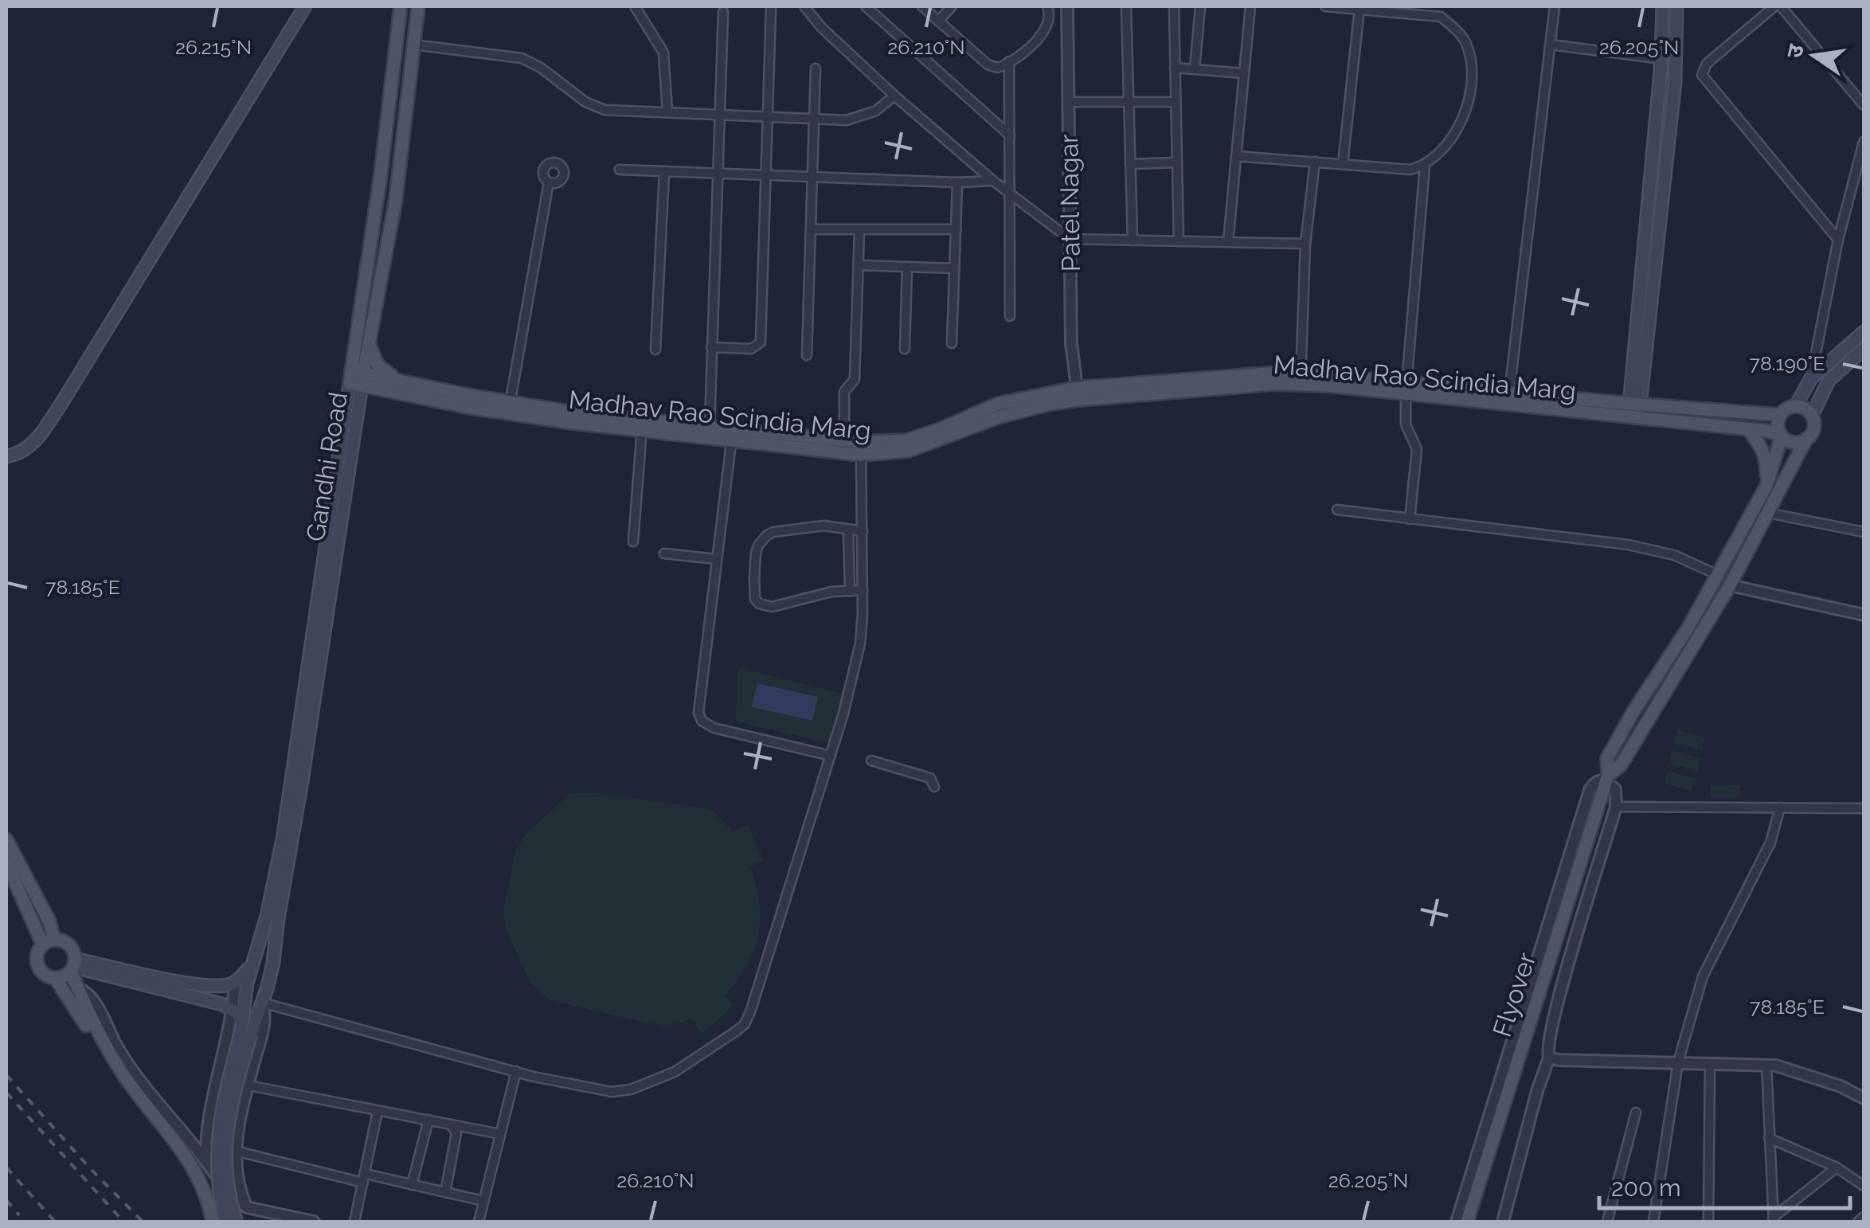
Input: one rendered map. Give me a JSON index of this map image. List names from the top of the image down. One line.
{"streets":{"main road":["Madhav Rao Scindia Marg","Gandhi Road","Flyover"],"street":["Patel Nagar"]},"crossings":[["Patel Nagar","Madhav Rao Scindia Marg"],["Madhav Rao Scindia Marg","Gandhi Road"],["Madhav Rao Scindia Marg","Flyover"]],"scale_bar":"200 m","north":"left","coordinates":["26.215°N","26.210°N","26.205°N","78.190°E","78.185°E"]}
